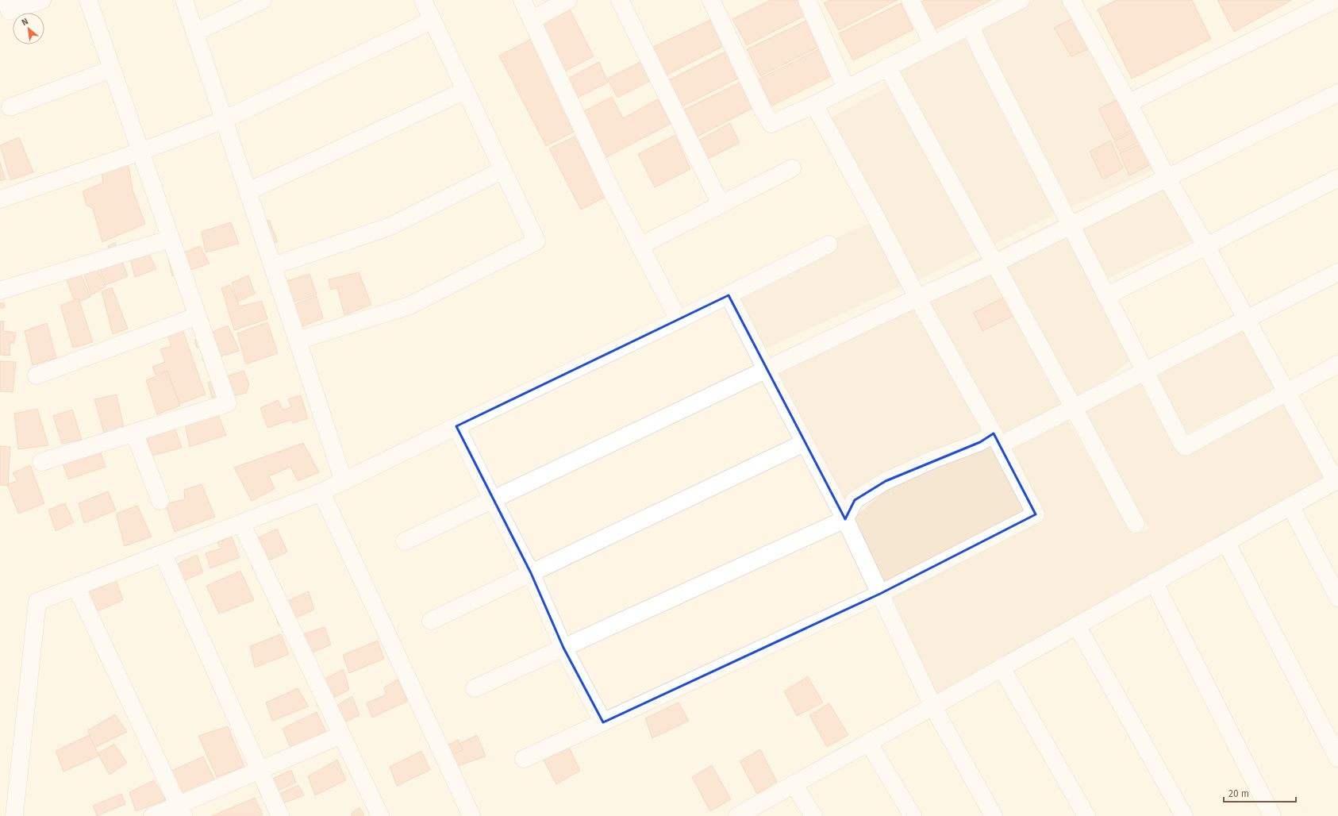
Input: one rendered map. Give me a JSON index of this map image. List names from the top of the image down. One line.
{"scale_bar":"20 m","north":"top left"}
